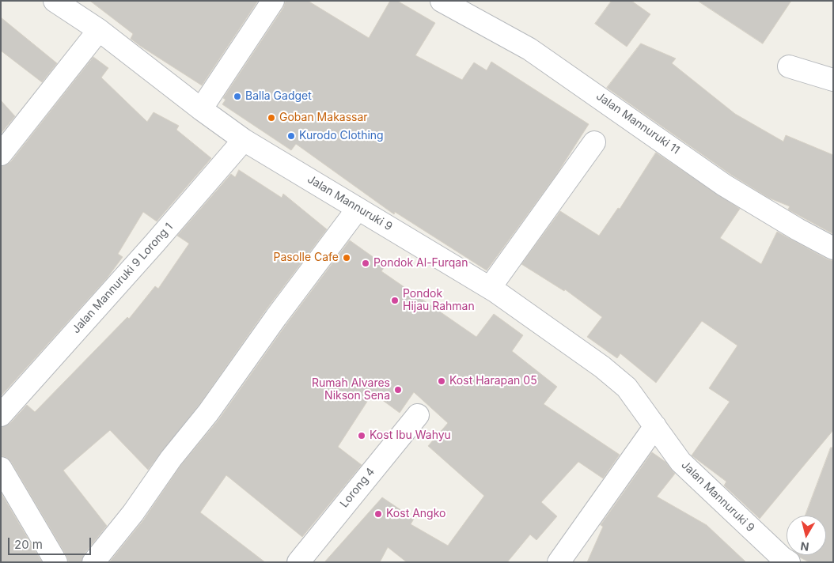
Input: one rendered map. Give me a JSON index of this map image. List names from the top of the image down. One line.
{"streets":{"street":["Jalan Mannuruki 11","Jalan Mannuruki 9","Jalan Mannuruki 9 Lorong 1","Lorong 4"]},"crossings":[["Jalan Mannuruki 9","Jalan Mannuruki 9 Lorong 1"]],"places":["Balla Gadget","Goban Makassar","Kurodo Clothing","Pasolle Cafe","Pondok Al-Furqan","Pondok Hijau Rahman","Kost Harapan 05","Rumah Alvares Nikson Sena","Kost Ibu Wahyu","Kost Angko"],"scale_bar":"20 m","north":"bottom"}
